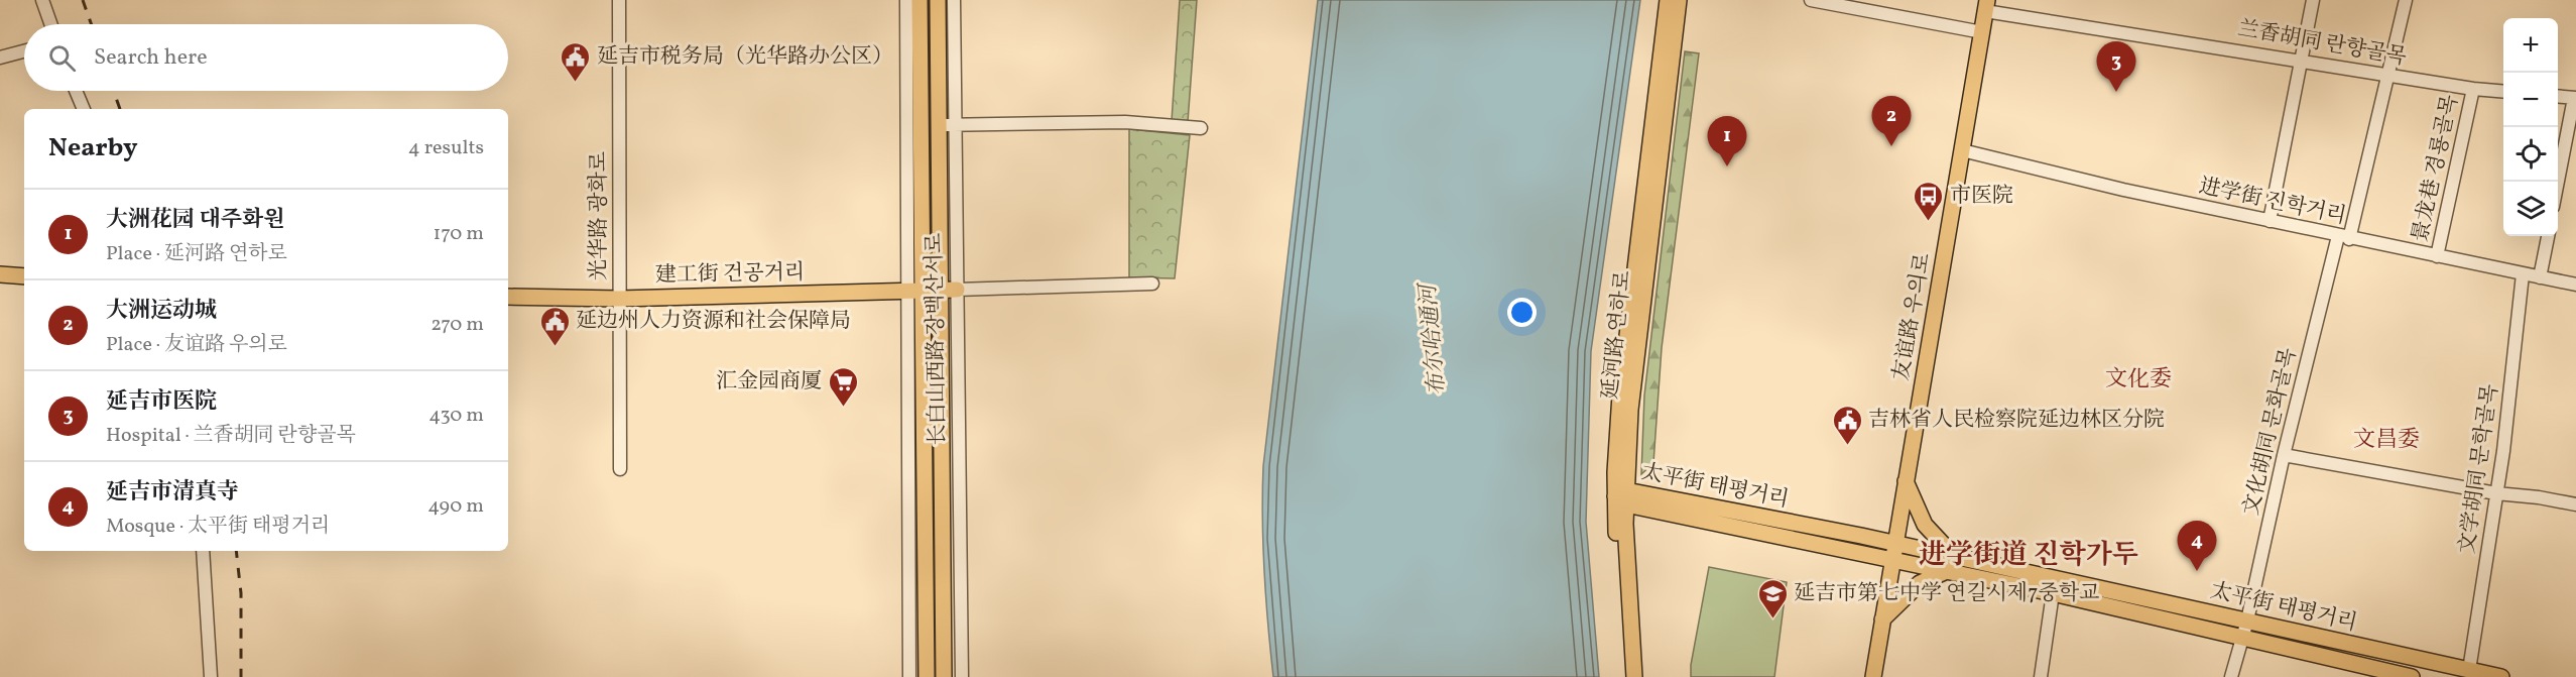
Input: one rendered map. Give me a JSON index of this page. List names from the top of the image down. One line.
{"streets":{"main road":["建工街 건공거리","友谊路 우의로","延河路 연하로","长白山西路 장백산서로","太平街 태평거리"],"street":["兰香胡同 란향골목","景龙巷 경룡골목","进学街 진학거리","光华路 광화로","文化胡同 문화골목","文学胡同 문학골목"]},"crossings":[["兰香胡同 란향골목","景龙巷 경룡골목"],["兰香胡同 란향골목","友谊路 우의로"],["兰香胡同 란향골목","文化胡同 문화골목"],["景龙巷 경룡골목","进学街 진학거리"],["进学街 진학거리","友谊路 우의로"],["进学街 진학거리","文化胡同 문화골목"],["进学街 진학거리","文学胡同 문학골목"],["光华路 광화로","建工街 건공거리"],["建工街 건공거리","长白山西路 장백산서로"],["友谊路 우의로","太平街 태평거리"],["延河路 연하로","太平街 태평거리"],["文化胡同 문화골목","太平街 태평거리"],["文学胡同 문학골목","太平街 태평거리"]],"districts":["文化委","文昌委","进学街道 진학가두"],"water":["布尔哈通河"],"places":{"public building":["延吉市税务局（光华路办公区）","延边州人力资源和社会保障局","吉林省人民检察院延边林区分院"],"bus stop":["市医院"],"supermarket":["汇金园商厦"],"school or university":["延吉市第七中学 연길시제7중학교"]},"page":{"map_buttons":["+","−"],"search":"Search here","pins":["3","2","1","4"],"heading":["Nearby","4 results"],"list":[{"mark":"1","name":"大洲花园 대주화원","note":"Place · 延河路 연하로","value":"170 m"},{"mark":"2","name":"大洲运动城","note":"Place · 友谊路 우의로","value":"270 m"},{"mark":"3","name":"延吉市医院","note":"Hospital · 兰香胡同 란향골목","value":"430 m"},{"mark":"4","name":"延吉市清真寺","note":"Mosque · 太平街 태평거리","value":"490 m"}]}}
